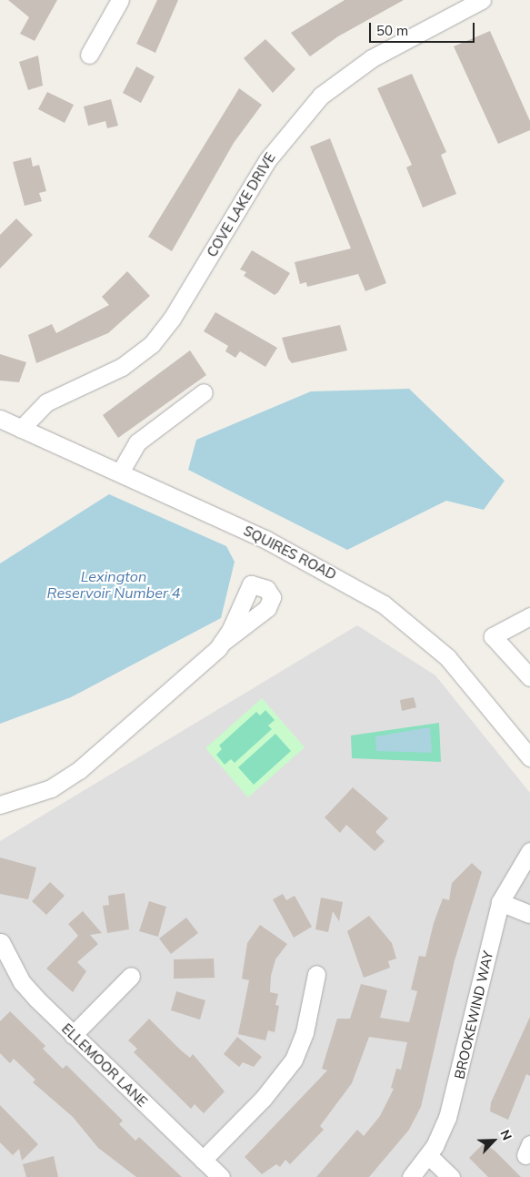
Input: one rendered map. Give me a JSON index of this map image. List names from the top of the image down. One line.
{"streets":{"street":["COVE LAKE DRIVE","SQUIRES ROAD","BROOKEWIND WAY","ELLEMOOR LANE"]},"crossings":[["COVE LAKE DRIVE","SQUIRES ROAD"]],"water":["Lexington Reservoir Number 4"],"scale_bar":"50 m","north":"top right"}
